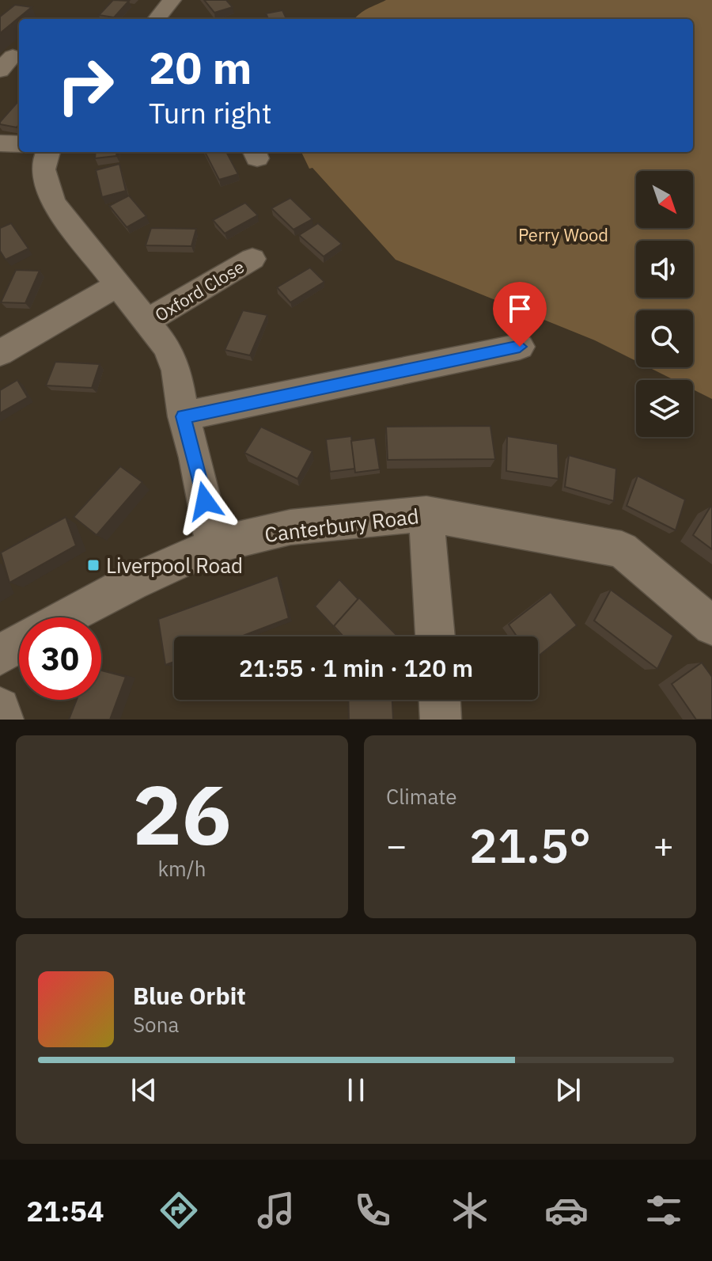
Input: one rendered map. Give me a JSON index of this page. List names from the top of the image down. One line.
{"streets":{"street":["Oxford Close","Canterbury Road"]},"parks":["Perry Wood"],"places":{"transit":["Liverpool Road"]},"north":"bottom right","page":{"turn":["20 m","Turn right"],"limit":"30","trip":"21:55 · 1 min · 120 m","tile":[["26","km/h"],"Climate"],"heat":["−","21.5°","+"],"song":["Blue Orbit","Sona"],"tabs":"21:54"}}
